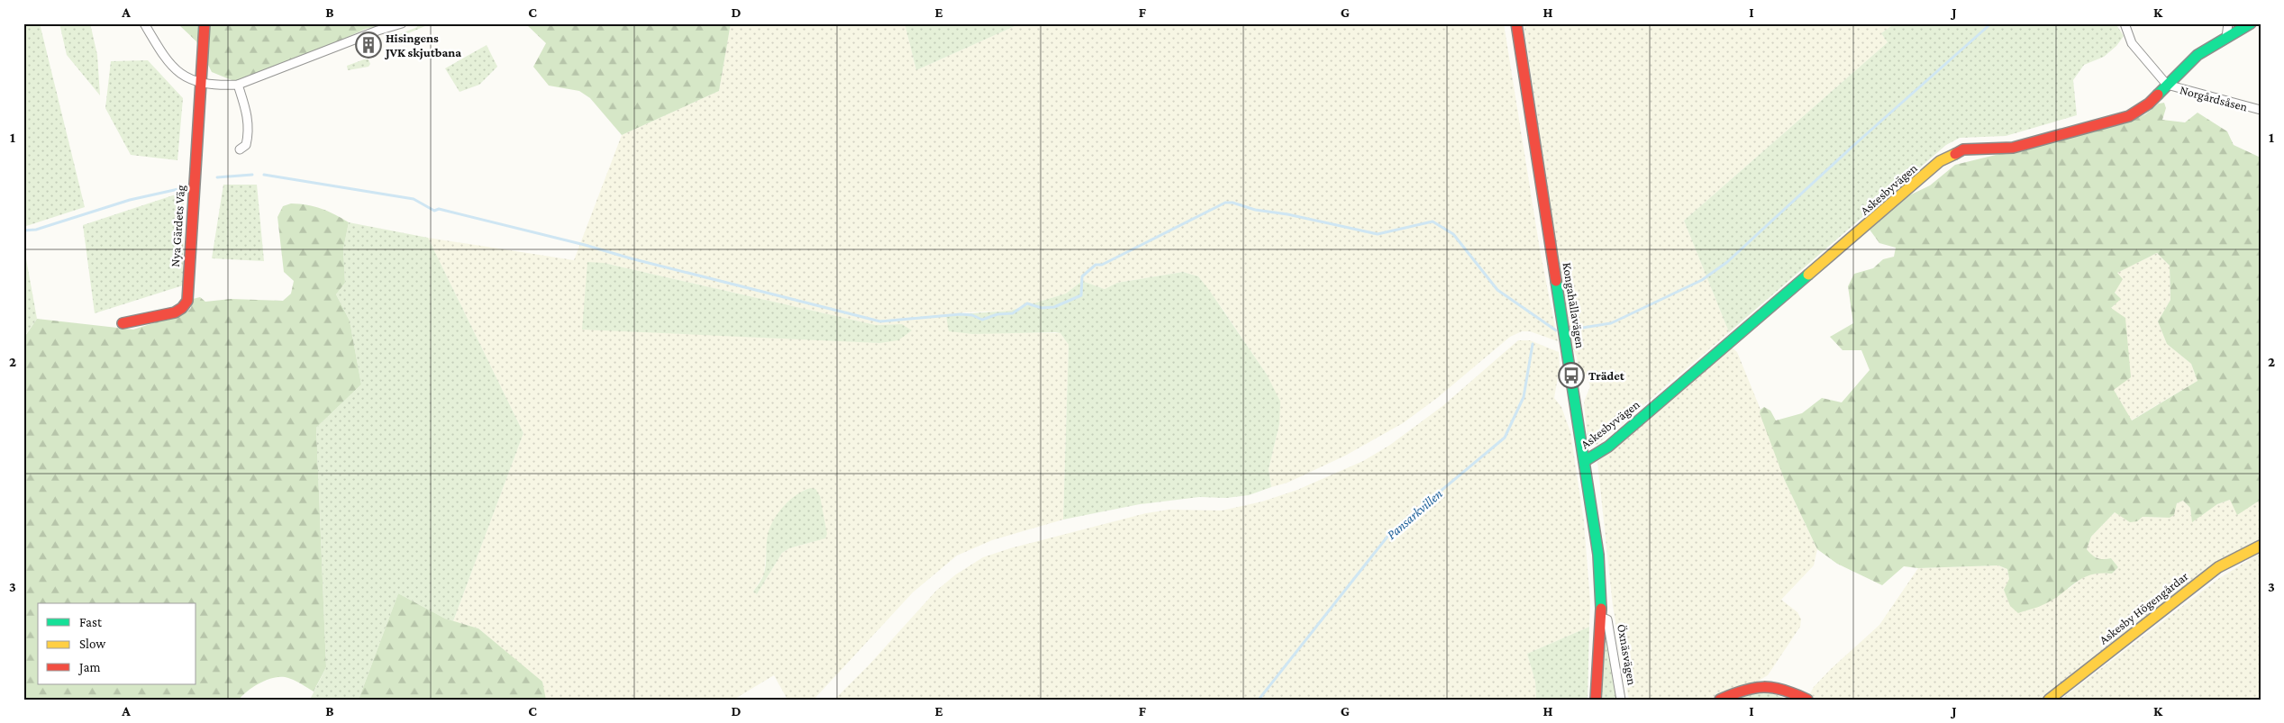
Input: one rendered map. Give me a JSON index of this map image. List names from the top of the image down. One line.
{"streets":{"street":["Norgårdsåsen","Askesbyvägen","Nya Gärdets Väg","Kongahällavägen","Askesby Högengårdar","Öxnäsvägen"]},"crossings":[["Norgårdsåsen","Askesbyvägen"],["Askesbyvägen","Kongahällavägen"],["Kongahällavägen","Öxnäsvägen"]],"water":["Pansarkvillen"],"places":{"building":["Hisingens JVK skjutbana"],"bus stop":["Trädet"]},"legend":["Fast","Slow","Jam"],"grid":{"columns":["A","B","C","D","E","F","G","H","I","J","K"],"rows":["1","2","3"]}}
